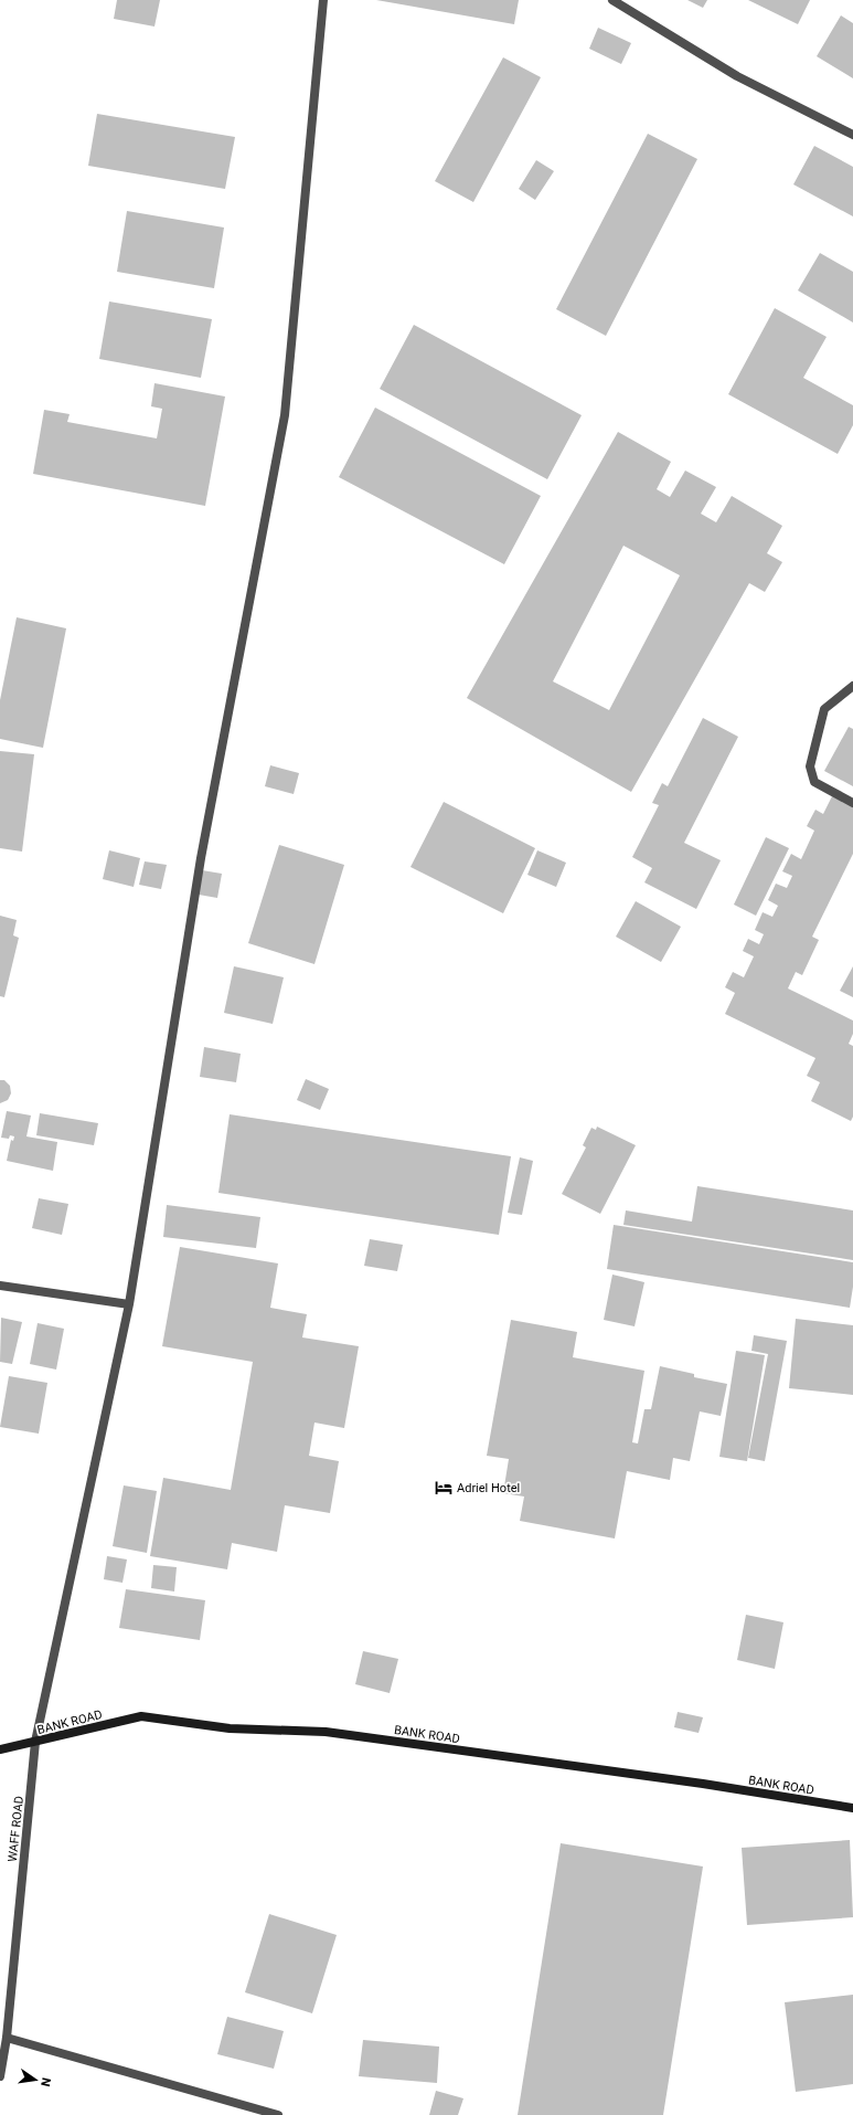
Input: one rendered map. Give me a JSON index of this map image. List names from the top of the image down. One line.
{"streets":{"street":["BANK ROAD","WAFF ROAD"]},"crossings":[["BANK ROAD","WAFF ROAD"]],"places":{"hotel":["Adriel Hotel"]},"north":"right"}
